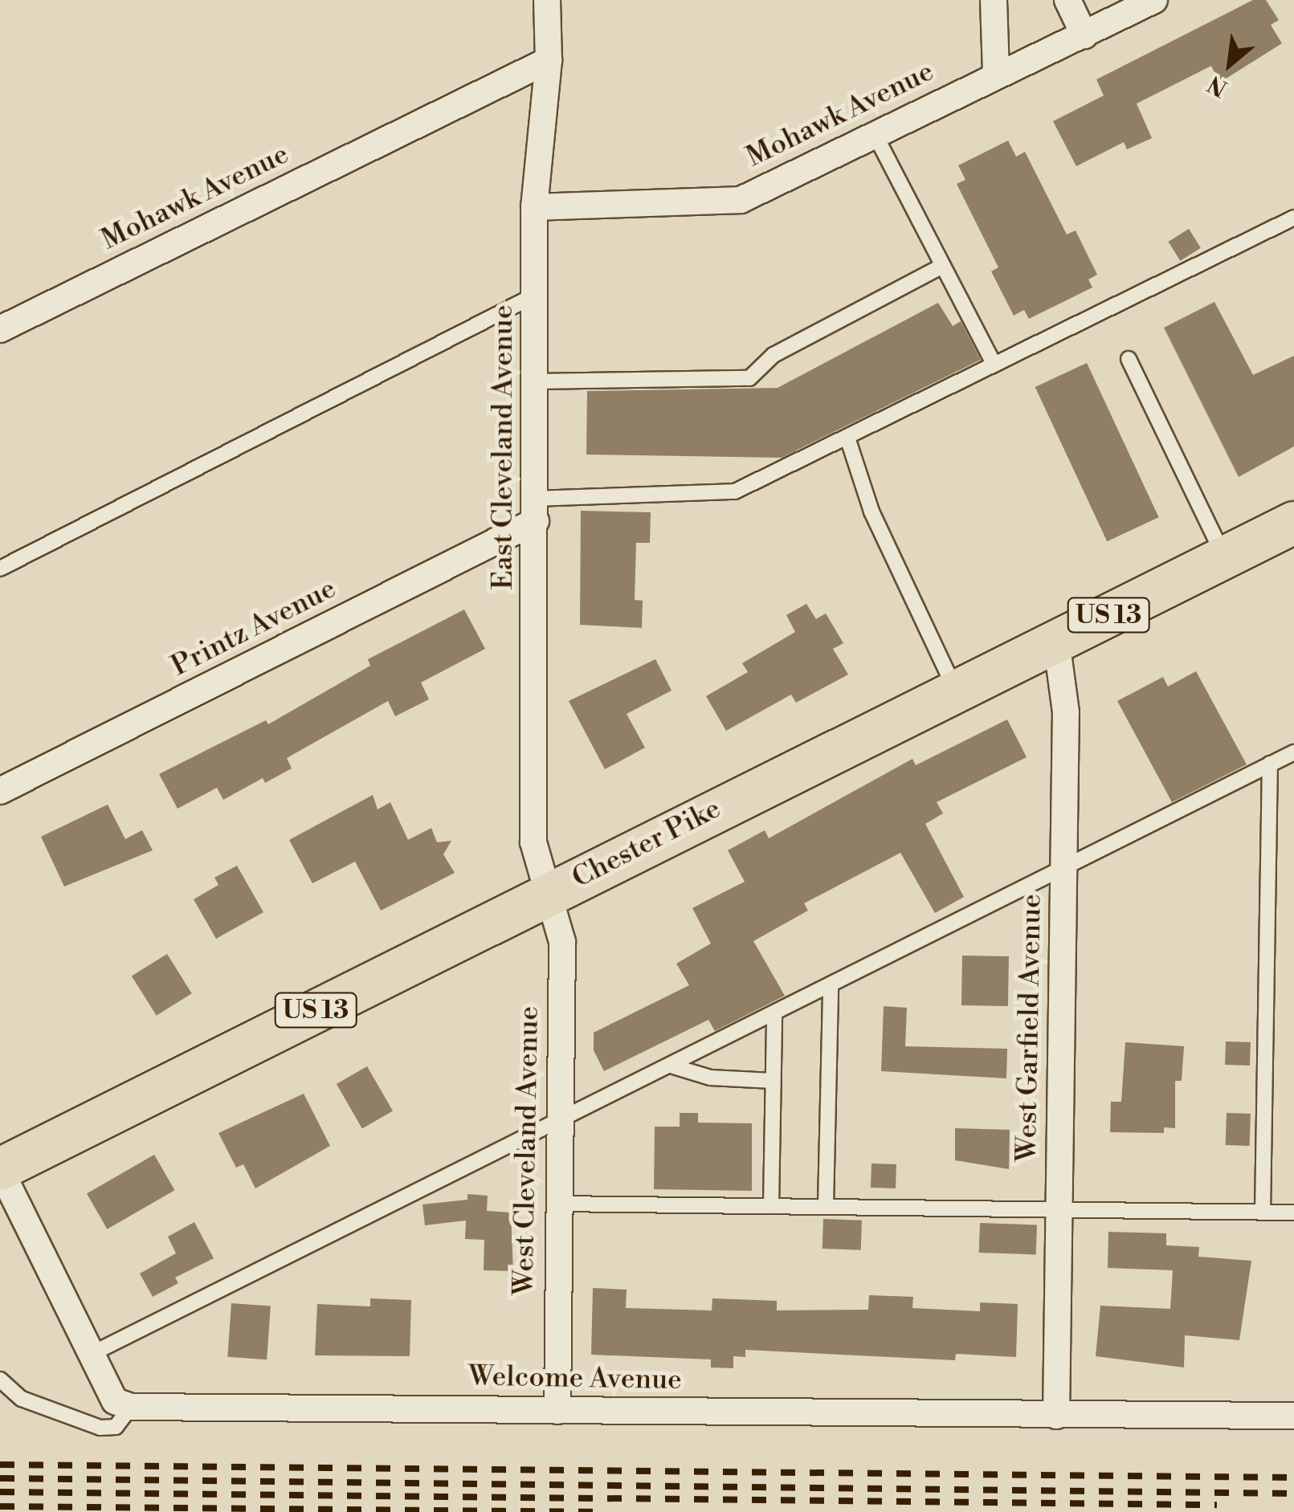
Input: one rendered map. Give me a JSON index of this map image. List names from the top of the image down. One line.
{"streets":{"main road":["US 13","Chester Pike"],"street":["Mohawk Avenue","East Cleveland Avenue","Printz Avenue","West Garfield Avenue","West Cleveland Avenue","Welcome Avenue"]},"crossings":[["Mohawk Avenue","East Cleveland Avenue"],["East Cleveland Avenue","Printz Avenue"],["East Cleveland Avenue","Chester Pike"],["East Cleveland Avenue","West Cleveland Avenue"],["Chester Pike","West Garfield Avenue"],["Chester Pike","West Cleveland Avenue"],["West Garfield Avenue","Welcome Avenue"],["West Cleveland Avenue","Welcome Avenue"]],"north":"bottom left"}
